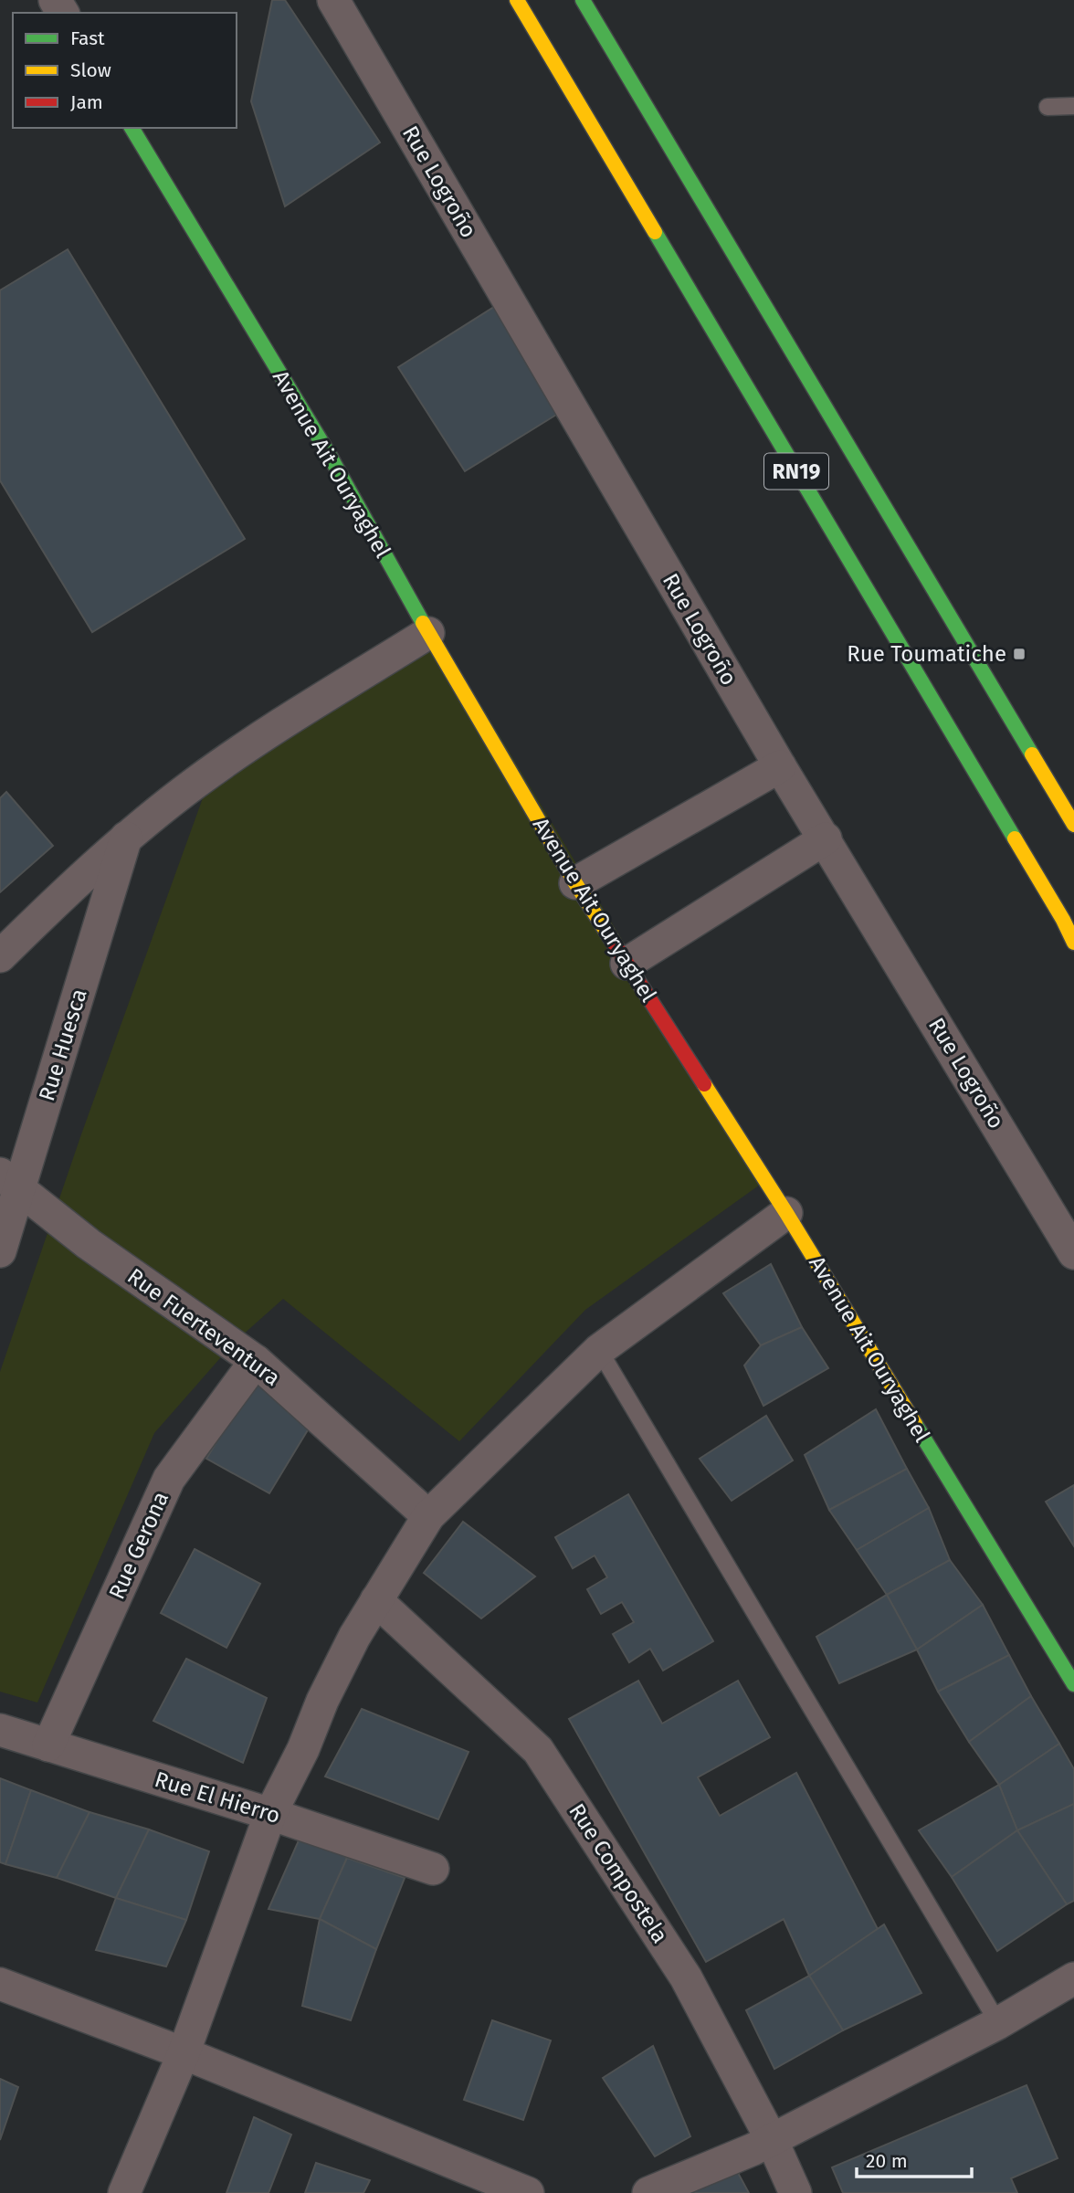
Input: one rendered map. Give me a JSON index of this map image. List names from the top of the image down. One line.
{"streets":{"main road":["Avenue Ait Ouryaghel","RN19"],"street":["Rue Logroño","Rue Huesca","Rue Fuerteventura","Rue Gerona","Rue El Hierro","Rue Compostela"]},"crossings":[["Rue Huesca","Rue Fuerteventura"],["Rue Fuerteventura","Rue Gerona"],["Rue Gerona","Rue El Hierro"]],"places":{"transit":["Rue Toumatiche"]},"legend":["Fast","Slow","Jam"],"scale_bar":"20 m"}
